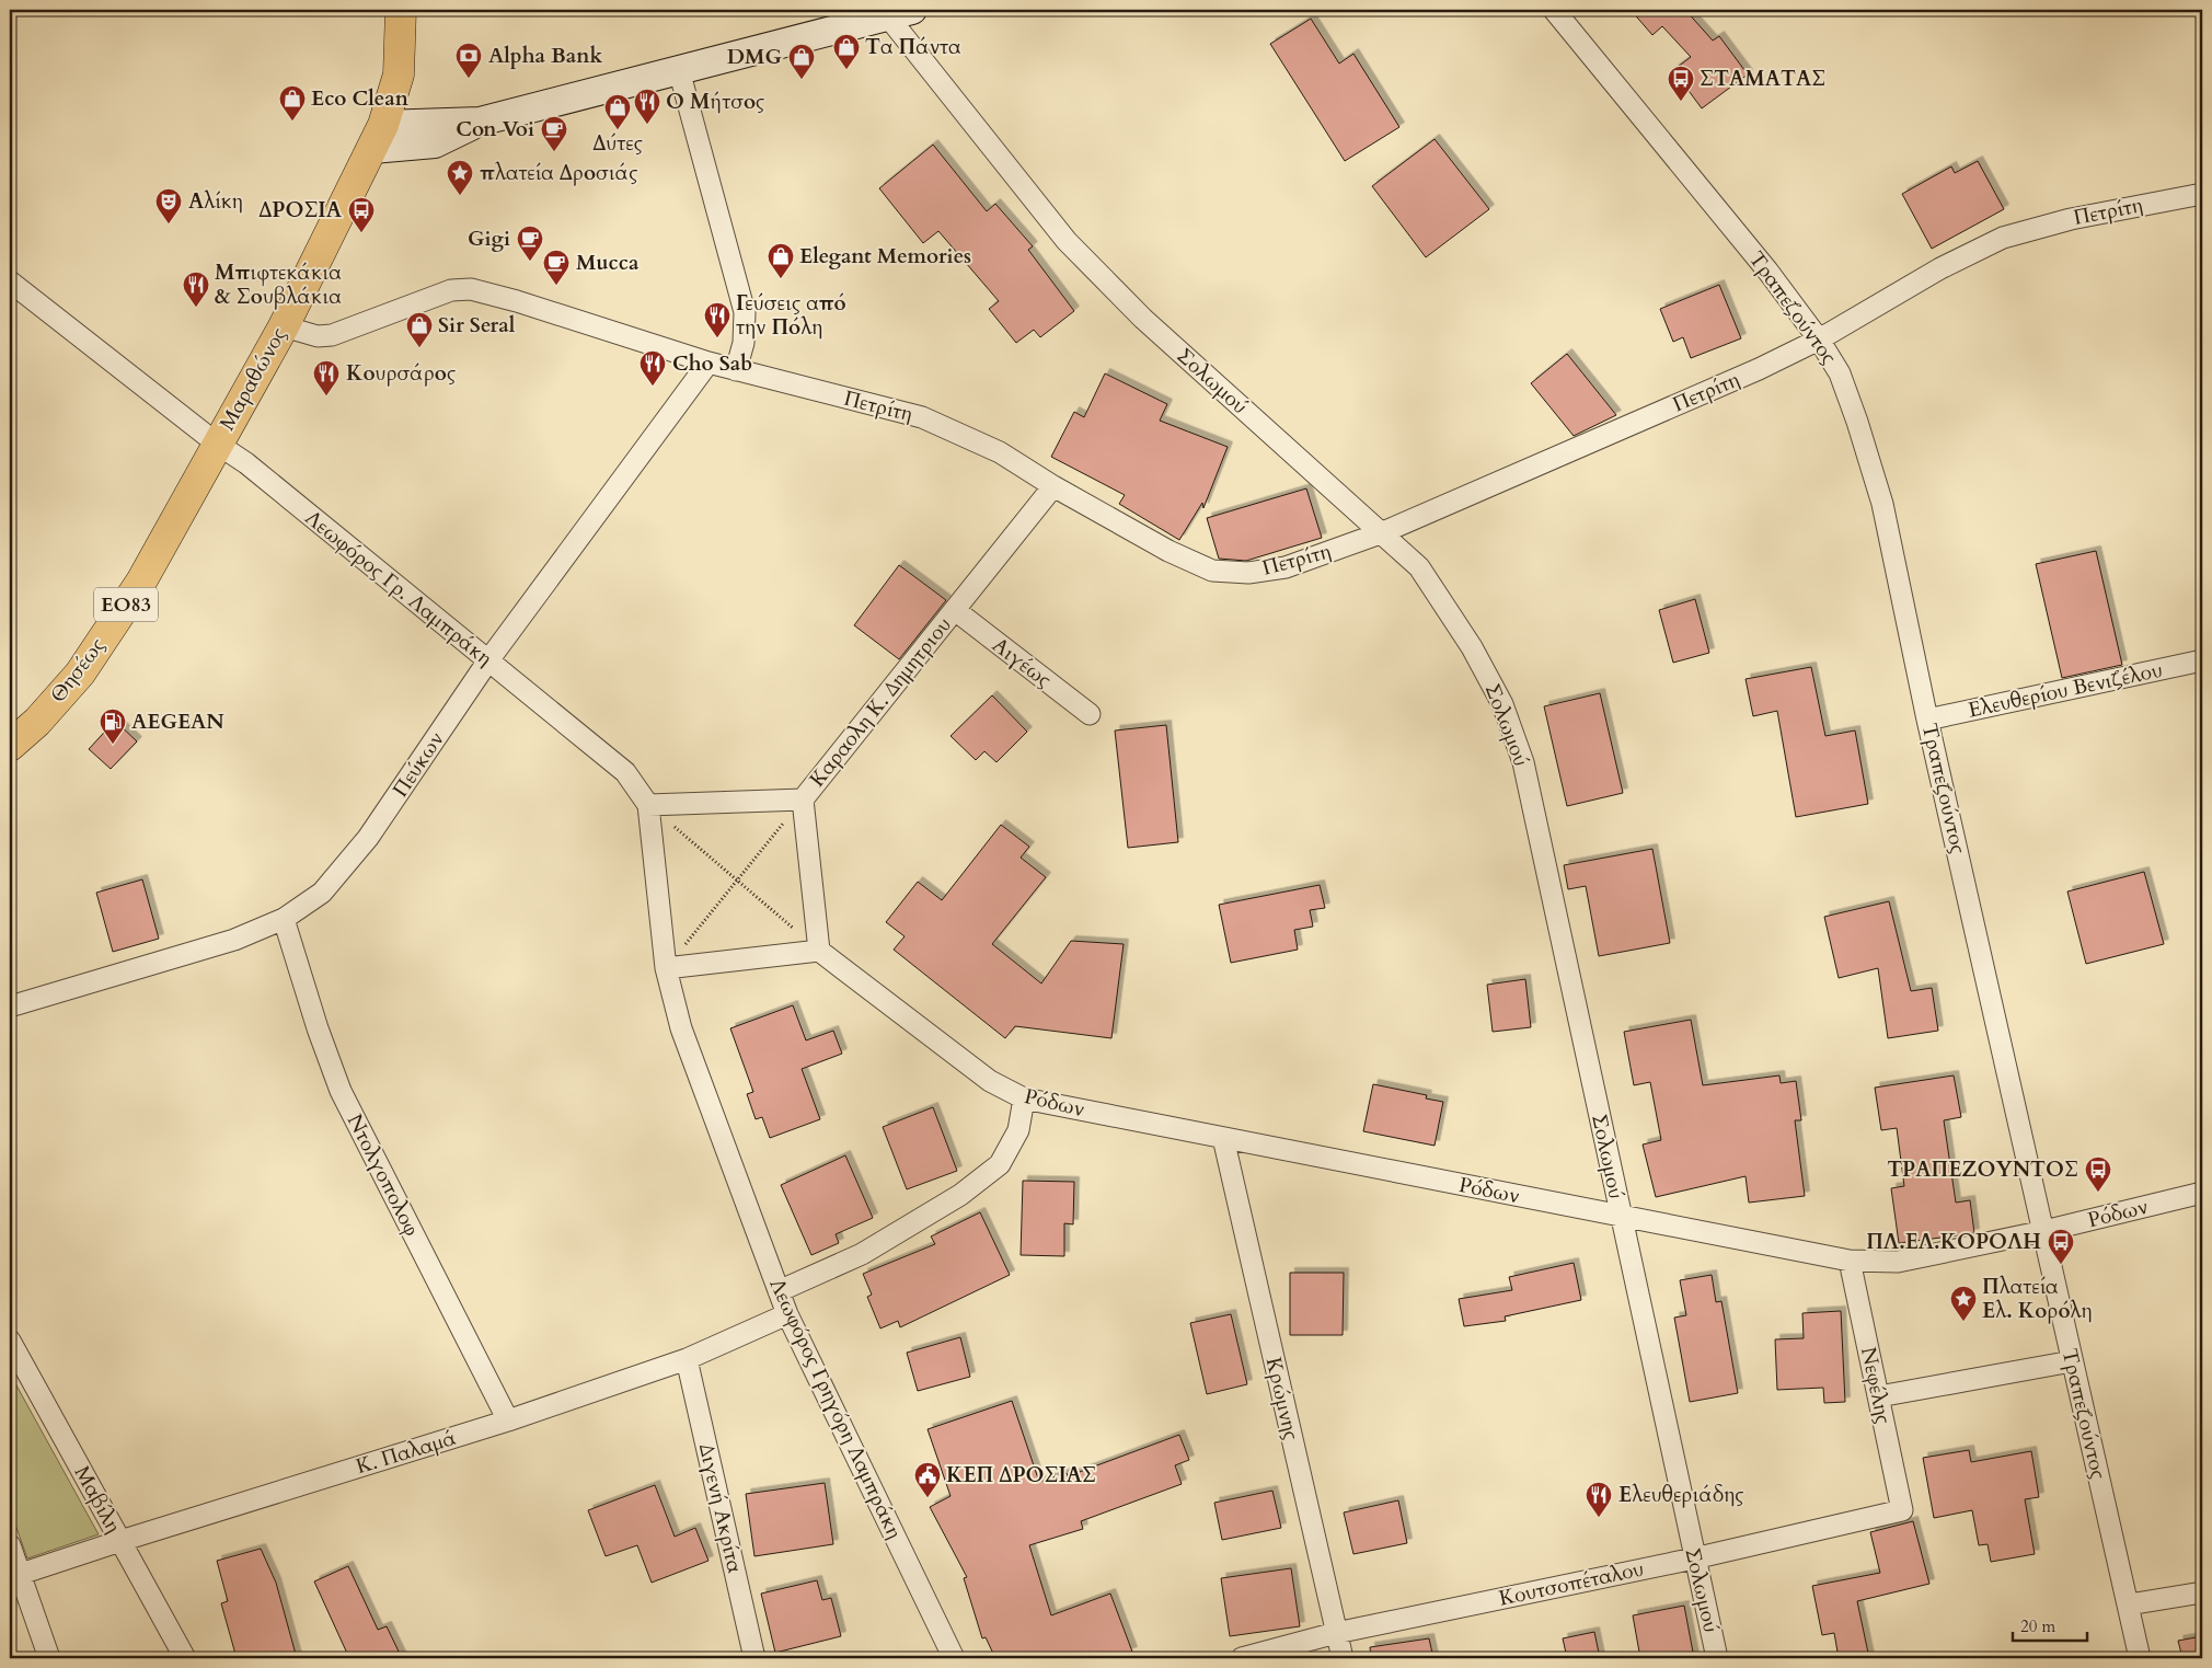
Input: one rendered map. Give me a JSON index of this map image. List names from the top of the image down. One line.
{"streets":{"main road":["Μαραθώνος","ΕΟ83","Θησέως"],"street":["Πετρίτη","Τραπεζούντος","Σολωμού","Λεωφόρος Γρ. Λαμπράκη","Αιγέως","Ελευθερίου Βενιζέλου","Καραολη Κ. Δημητριου","Πεύκων","Ρόδων","Ντολγοπολοφ","Νεφέλης","Κρώμνης","Λεωφόρος Γρηγόρη Λαμπράκη","Κ. Παλαμά","Μαβίλη","Διγενή Ακρίτα","Κουτσοπέταλου"]},"crossings":[["Πετρίτη","Τραπεζούντος"],["Πετρίτη","Μαραθώνος"],["Πετρίτη","Σολωμού"],["Πετρίτη","Καραολη Κ. Δημητριου"],["Πετρίτη","Πεύκων"],["Τραπεζούντος","Ελευθερίου Βενιζέλου"],["Τραπεζούντος","Ρόδων"],["Μαραθώνος","Λεωφόρος Γρ. Λαμπράκη"],["Μαραθώνος","Θησέως"],["Σολωμού","Ρόδων"],["Σολωμού","Κουτσοπέταλου"],["Λεωφόρος Γρ. Λαμπράκη","Θησέως"],["Λεωφόρος Γρ. Λαμπράκη","Πεύκων"],["Λεωφόρος Γρ. Λαμπράκη","Λεωφόρος Γρηγόρη Λαμπράκη"],["Αιγέως","Καραολη Κ. Δημητριου"],["Καραολη Κ. Δημητριου","Ρόδων"],["Πεύκων","Ντολγοπολοφ"],["Ρόδων","Νεφέλης"],["Ρόδων","Κρώμνης"],["Ντολγοπολοφ","Κ. Παλαμά"],["Νεφέλης","Κουτσοπέταλου"],["Κρώμνης","Κουτσοπέταλου"],["Λεωφόρος Γρηγόρη Λαμπράκη","Κ. Παλαμά"],["Κ. Παλαμά","Μαβίλη"],["Κ. Παλαμά","Διγενή Ακρίτα"]],"places":{"shop":["Τα Πάντα","DMG","Eco Clean","Δύτες","Elegant Memories","Sir Seral"],"bank":["Alpha Bank"],"bus stop":["ΣΤΑΜΑΤΑΣ","ΔΡΟΣΙΑ","ΤΡΑΠΕΖΟΥΝΤΟΣ","ΠΛ.ΕΛ.ΚΟΡΟΛΗ"],"restaurant":["Ο Μήτσος","Μπιφτεκάκια & Σουβλάκια","Γεύσεις από την Πόλη","Cho Sab","Κουρσάρος","Ελευθεριάδης"],"cafe":["Con Voi","Gigi","Mucca"],"place":["πλατεία Δροσιάς","Πλατεία Ελ. Κορόλη"],"theatre":["Αλίκη"],"fuel station":["AEGEAN"],"public building":["ΚΕΠ ΔΡΟΣΙΑΣ"]},"scale_bar":"20 m"}
